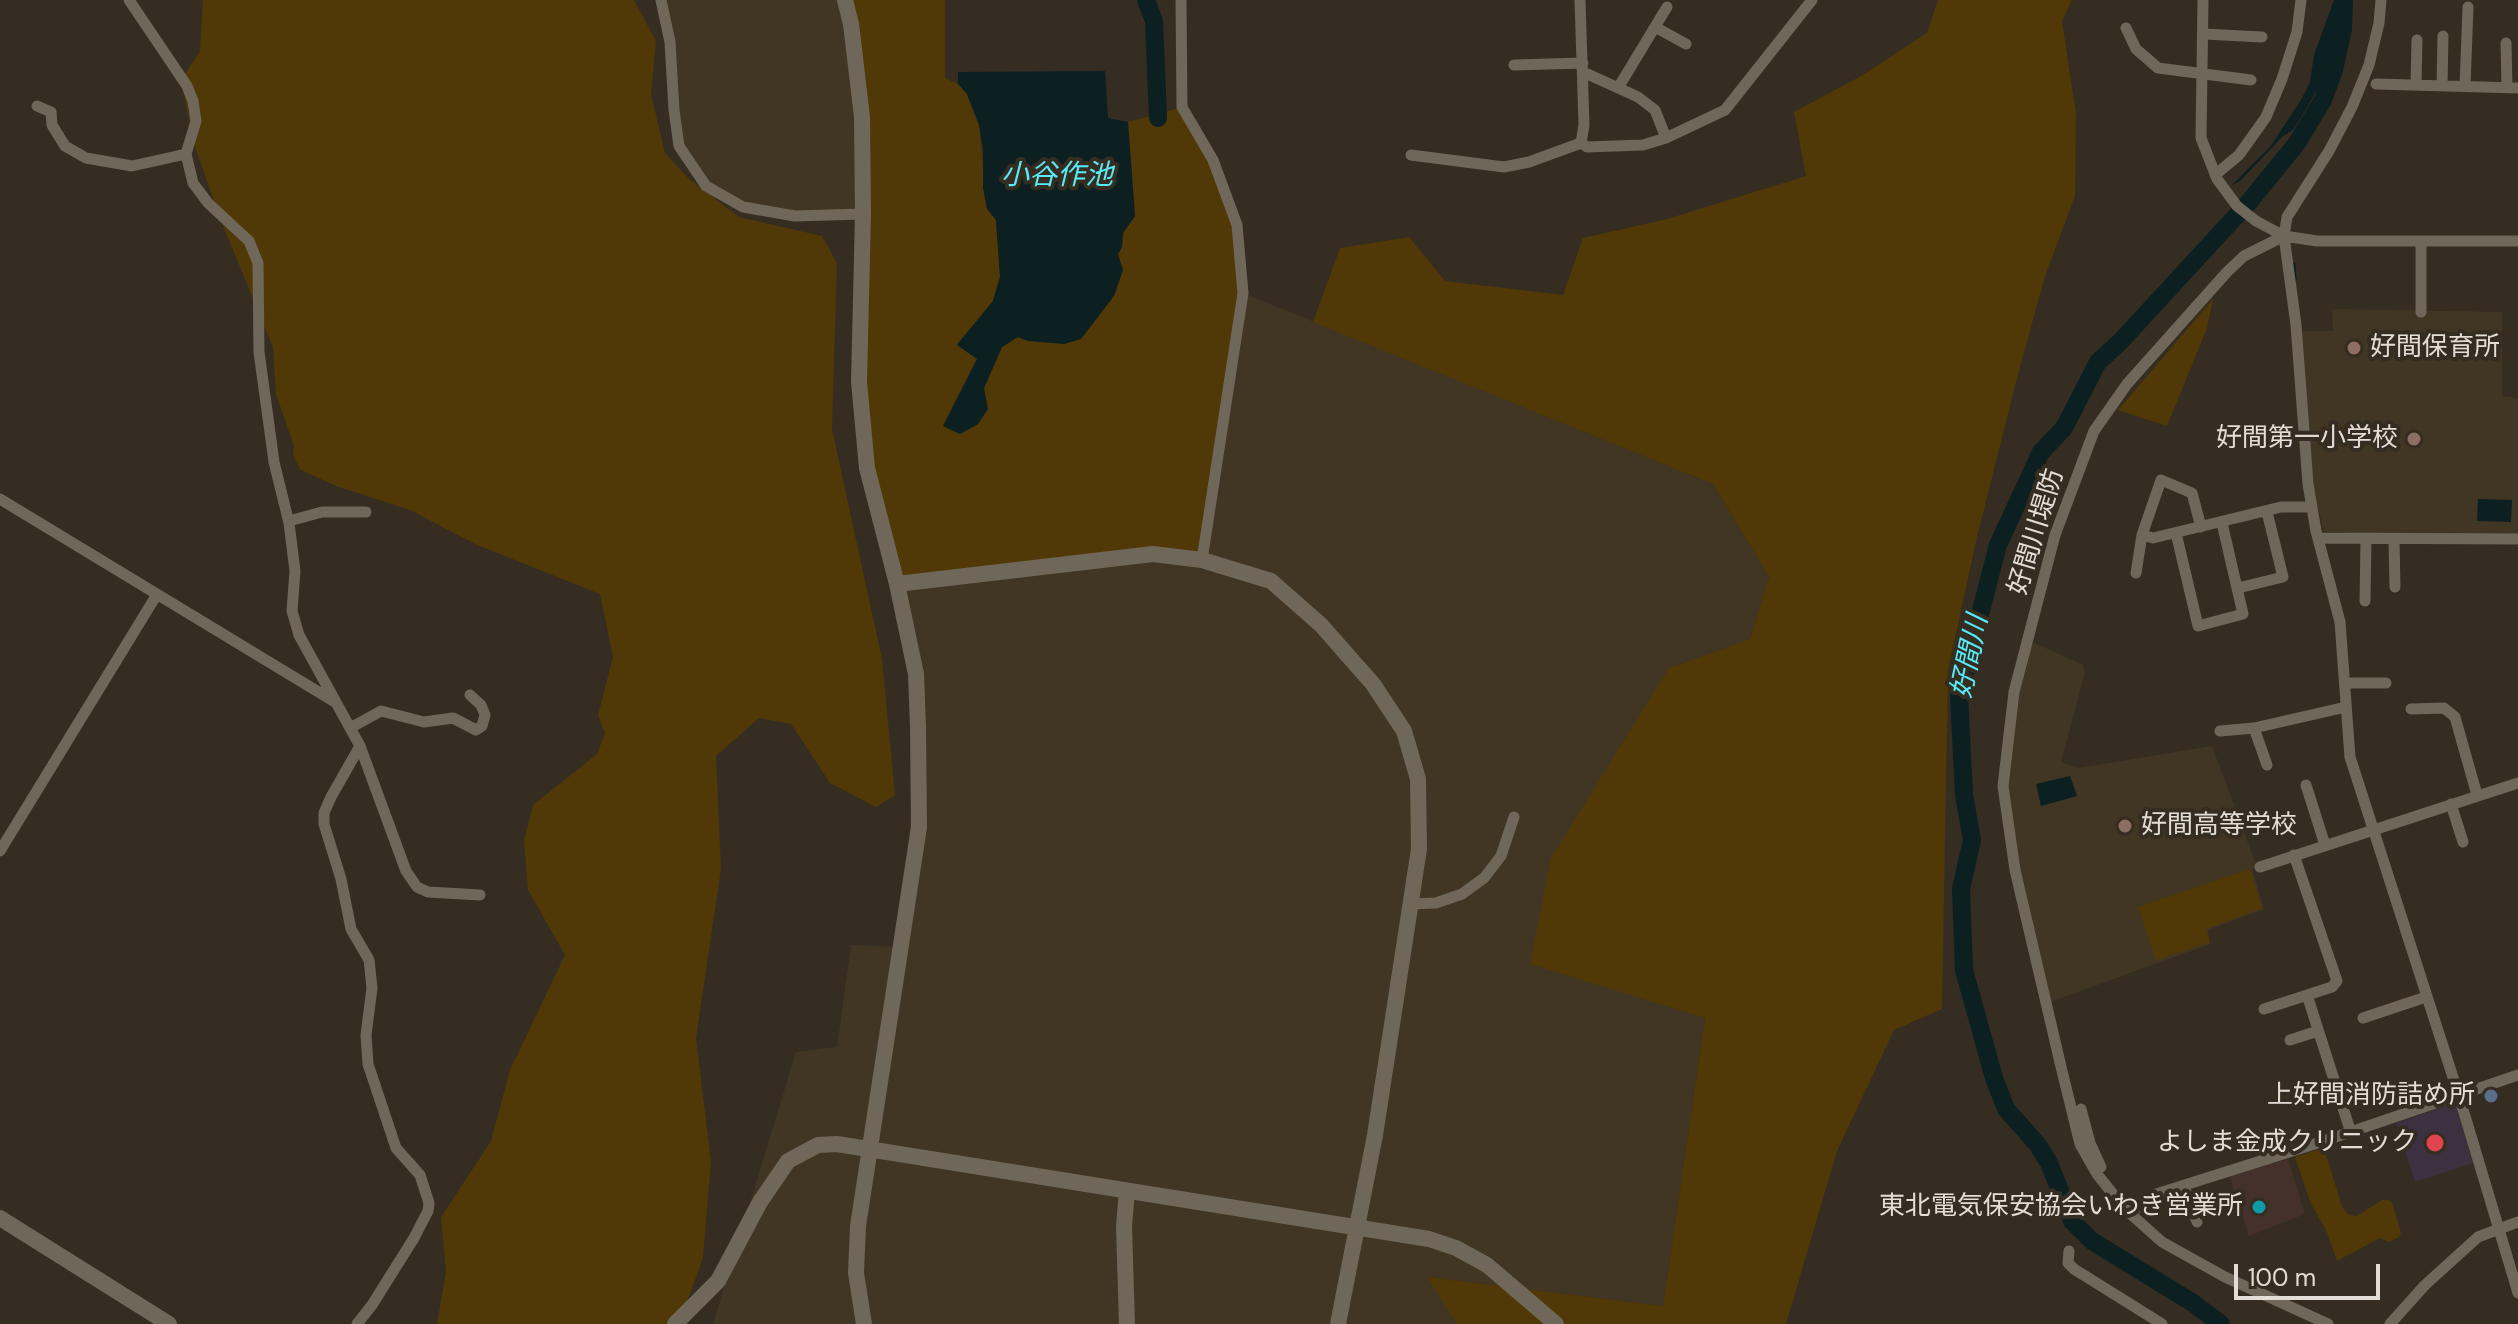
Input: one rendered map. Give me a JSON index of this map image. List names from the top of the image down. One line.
{"streets":{"street":["好間川堤防"]},"water":["小谷作池","好間川"],"places":["好間保育所","好間第一小学校","好間高等学校","上好間消防詰め所","よしま金成クリニック","東北電気保安協会いわき営業所"],"scale_bar":"100 m"}
